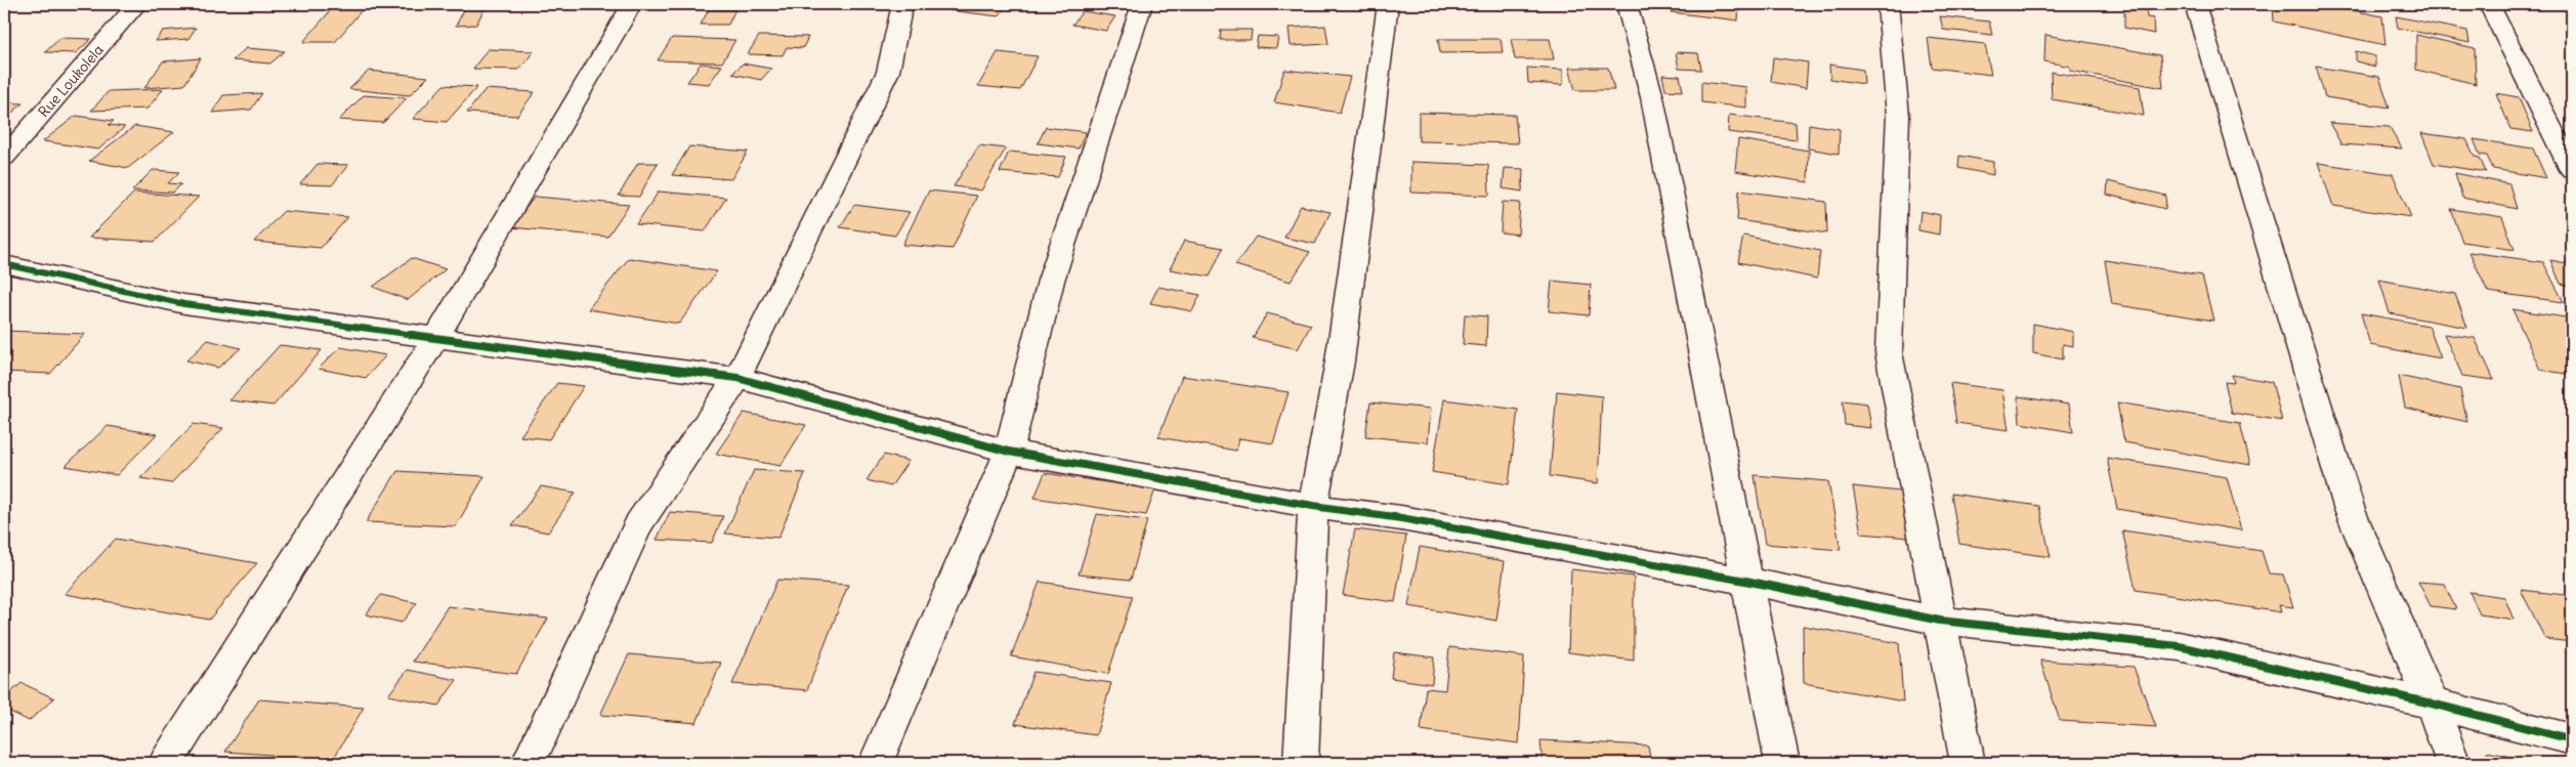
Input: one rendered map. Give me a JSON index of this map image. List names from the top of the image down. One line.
{"streets":{"street":["Rue Loukolela"]}}
